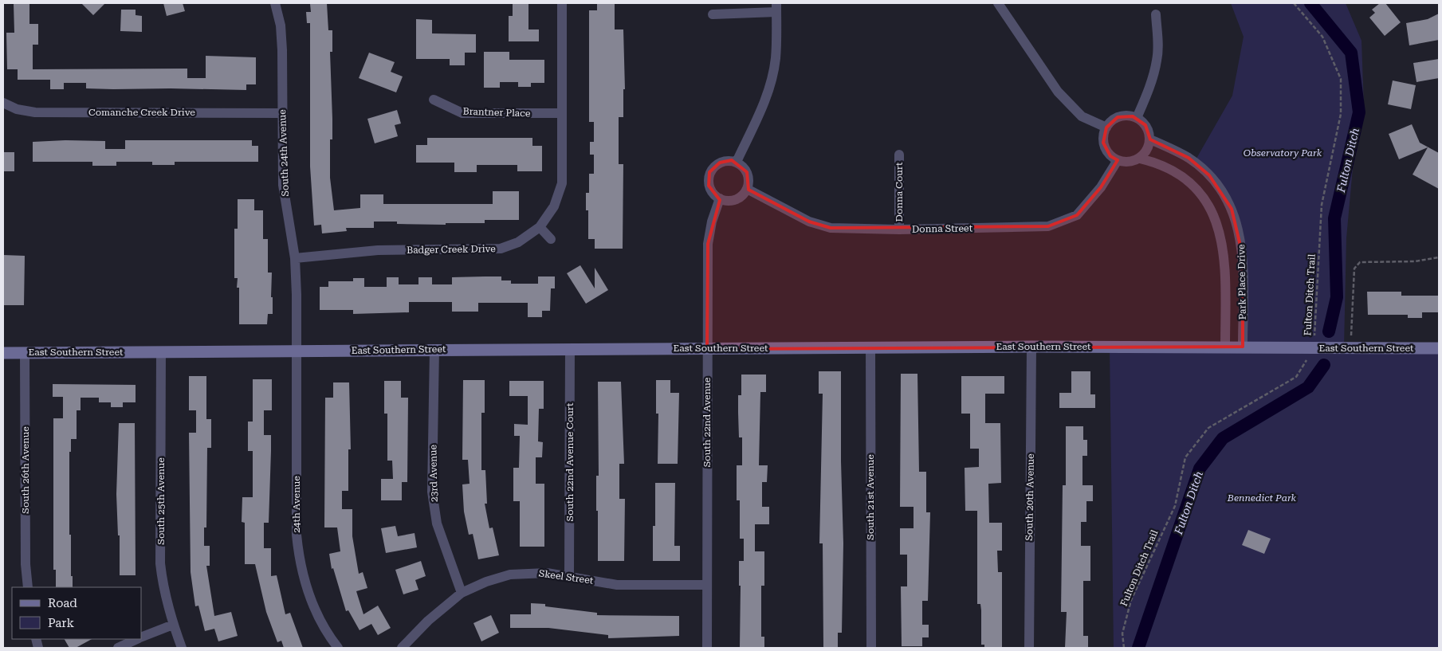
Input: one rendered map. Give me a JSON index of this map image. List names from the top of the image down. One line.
{"streets":{"street":["Comanche Creek Drive","Brantner Place","South 24th Avenue","Donna Court","Donna Street","Badger Creek Drive","Park Place Drive","East Southern Street","South 22nd Avenue","South 22nd Avenue Court","South 26th Avenue","23rd Avenue","South 21st Avenue","South 20th Avenue","South 25th Avenue","24th Avenue","Skeel Street"],"path":["Fulton Ditch Trail"]},"crossings":[["Comanche Creek Drive","South 24th Avenue"],["Brantner Place","Badger Creek Drive"],["South 24th Avenue","Badger Creek Drive"],["South 24th Avenue","East Southern Street"],["South 24th Avenue","24th Avenue"],["Donna Court","Donna Street"],["Donna Street","Park Place Drive"],["Donna Street","South 22nd Avenue"],["Park Place Drive","East Southern Street"],["Fulton Ditch Trail","East Southern Street"],["East Southern Street","South 22nd Avenue"],["East Southern Street","South 22nd Avenue Court"],["East Southern Street","South 26th Avenue"],["East Southern Street","23rd Avenue"],["East Southern Street","South 21st Avenue"],["East Southern Street","South 20th Avenue"],["East Southern Street","South 25th Avenue"],["East Southern Street","24th Avenue"],["South 22nd Avenue","Skeel Street"],["South 22nd Avenue Court","Skeel Street"],["23rd Avenue","Skeel Street"]],"water":["Fulton Ditch"],"parks":["Observatory Park","Bennedict Park"],"legend":["Road","Park"]}
